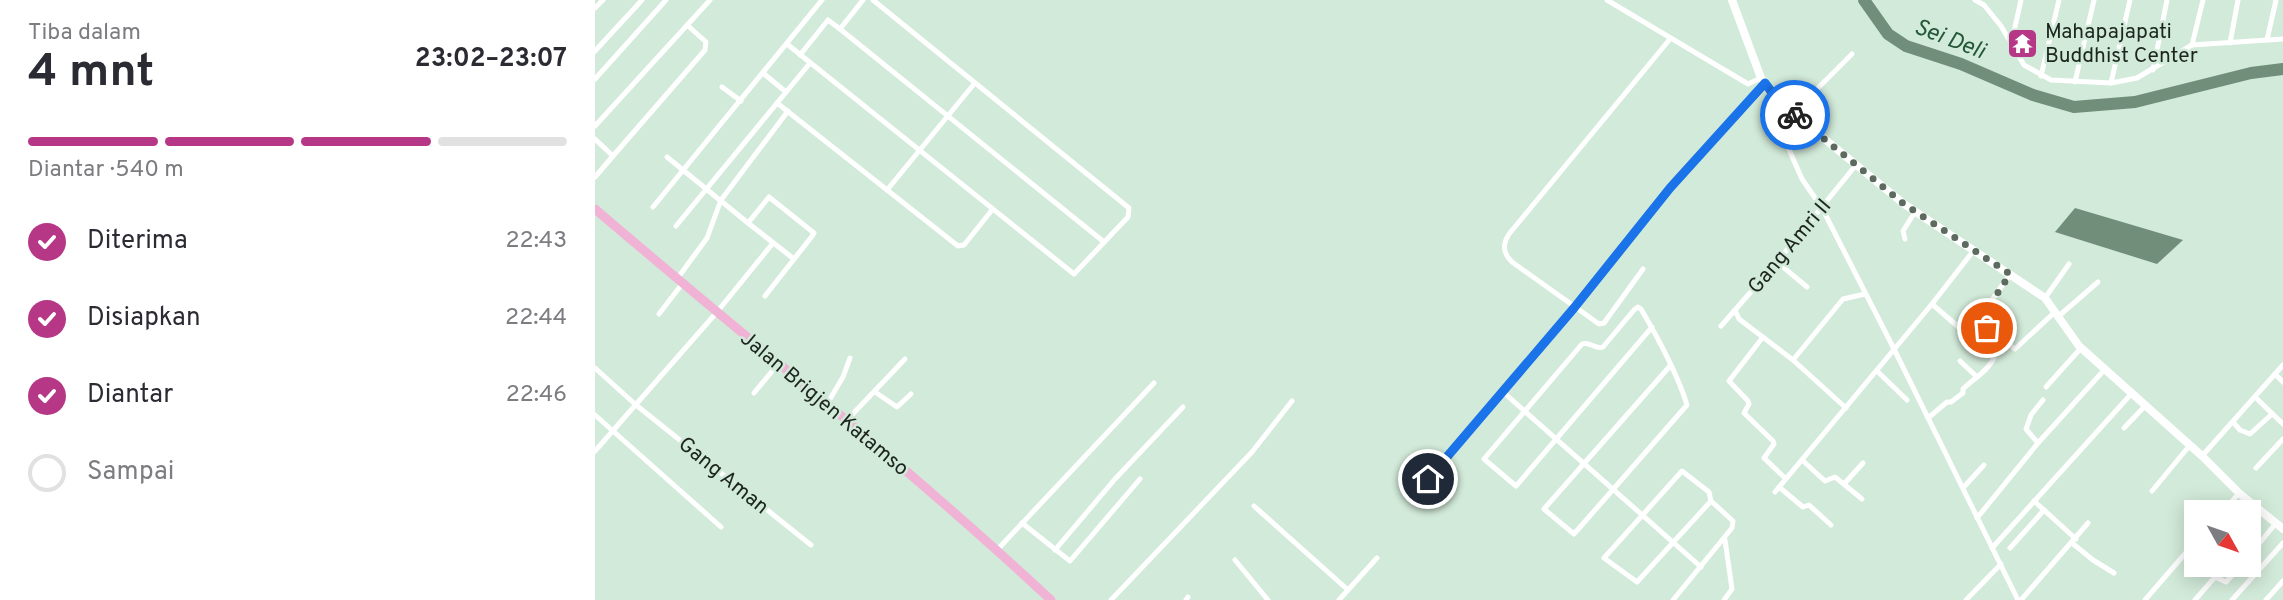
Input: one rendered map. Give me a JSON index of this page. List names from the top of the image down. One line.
{"streets":{"main road":["Jalan Brigjen Katamso"],"street":["Gang Amri II","Gang Aman"]},"water":["Sei Deli"],"places":{"temple":["Mahapajapati Buddhist Center"]},"north":"bottom right","page":{"heading":["4 mnt","Tiba dalam","23:02–23:07"],"bar":"Diantar · 540 m","list":[["Diterima","22:43"],["Disiapkan","22:44"],["Diantar","22:46"],"Sampai"]}}
